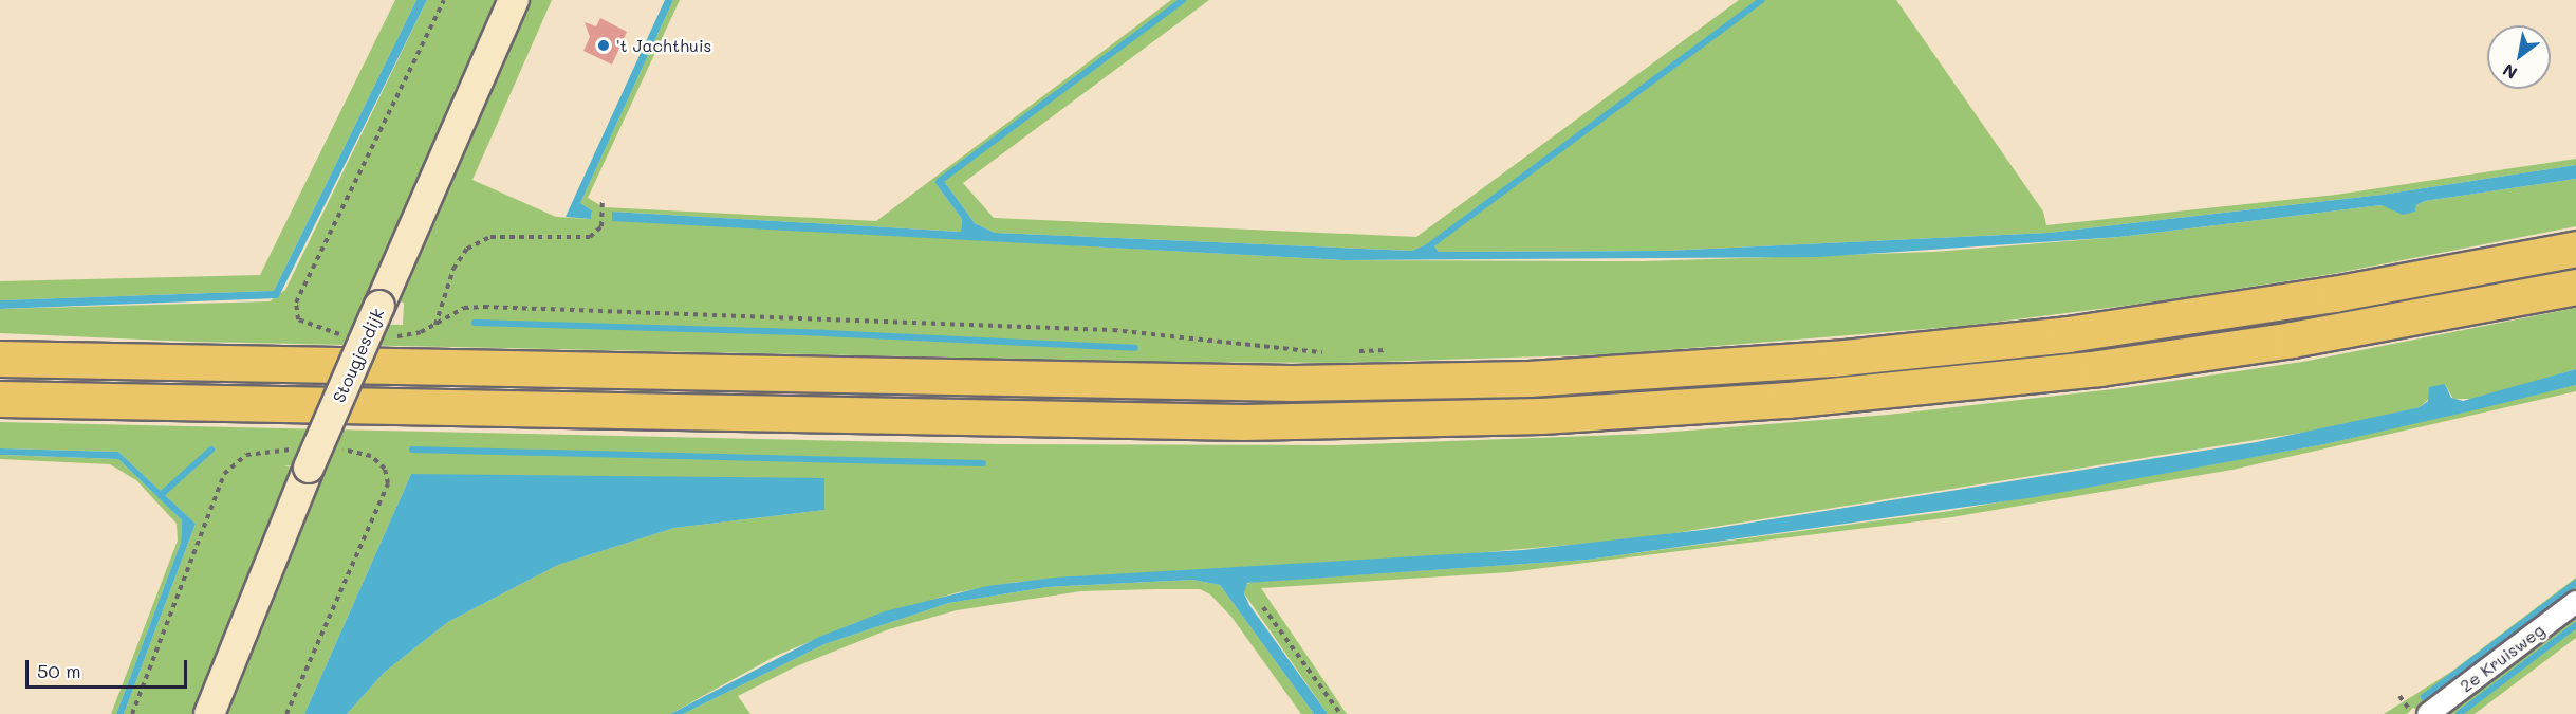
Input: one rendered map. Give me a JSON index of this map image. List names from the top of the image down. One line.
{"streets":{"street":["Stougjesdijk","2e Kruisweg"]},"places":["'t Jachthuis"],"scale_bar":"50 m","north":"bottom left"}
